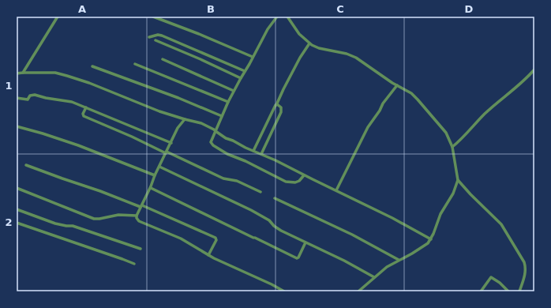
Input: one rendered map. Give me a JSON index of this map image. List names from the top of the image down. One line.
{"grid":{"columns":["A","B","C","D"],"rows":["1","2"]}}
